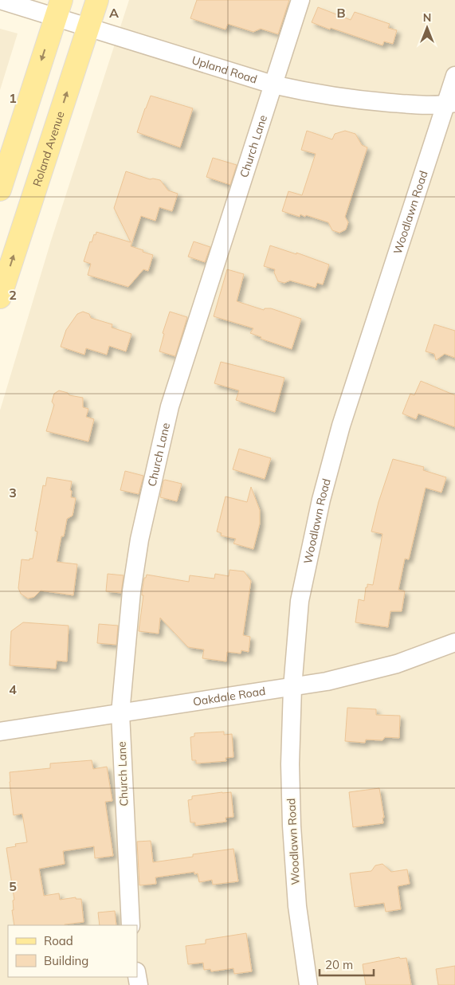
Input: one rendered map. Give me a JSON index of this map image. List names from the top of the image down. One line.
{"streets":{"main road":["Roland Avenue"],"street":["Upland Road","Church Lane","Woodlawn Road","Oakdale Road"]},"crossings":[["Upland Road","Church Lane"],["Upland Road","Roland Avenue"],["Upland Road","Woodlawn Road"],["Church Lane","Oakdale Road"],["Woodlawn Road","Oakdale Road"]],"legend":["Road","Building"],"scale_bar":"20 m","north":"top","grid":{"columns":["A","B"],"rows":["1","2","3","4","5"]}}
